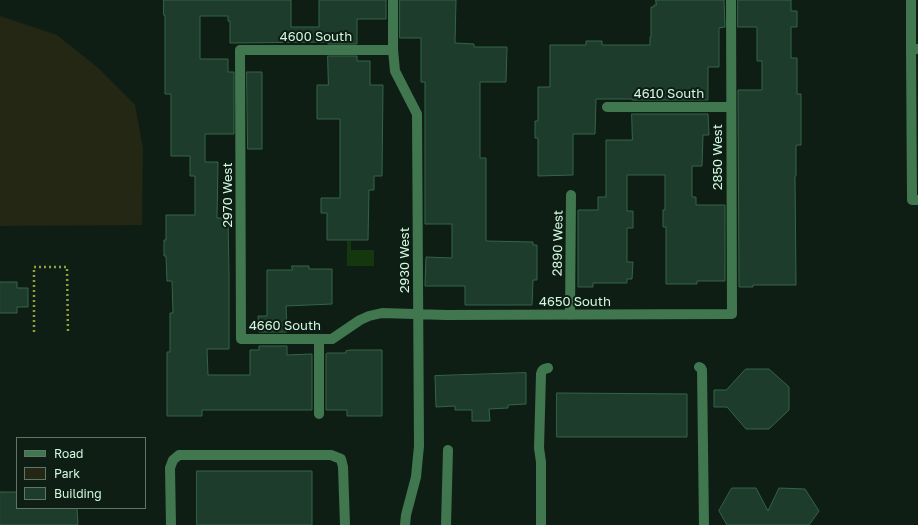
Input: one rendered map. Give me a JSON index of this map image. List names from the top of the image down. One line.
{"streets":{"lane":["4600 South","4610 South","2850 West","2970 West","2890 West","2930 West","4650 South","4660 South"]},"crossings":[["4600 South","2970 West"],["4600 South","2930 West"],["4610 South","2850 West"],["2850 West","4650 South"],["2970 West","4660 South"],["2890 West","4650 South"],["2930 West","4650 South"],["2930 West","4660 South"],["4650 South","4660 South"]],"legend":["Road","Park","Building"]}
